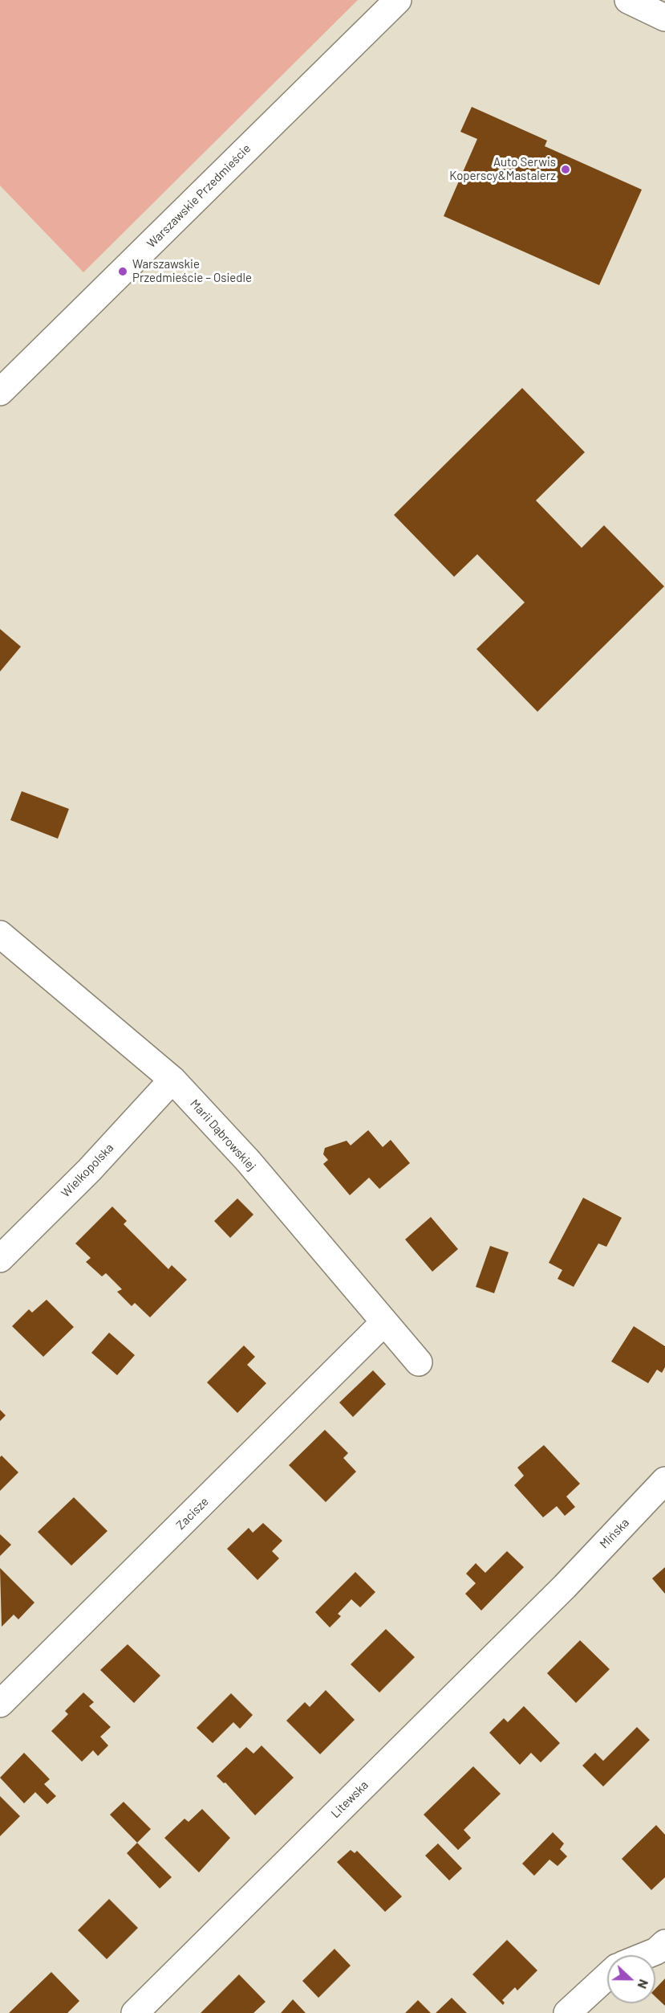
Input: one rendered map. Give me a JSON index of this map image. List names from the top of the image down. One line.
{"streets":{"street":["Warszawskie Przedmieście","Marii Dąbrowskiej","Wielkopolska","Zacisze","Mińska","Litewska"]},"crossings":[["Marii Dąbrowskiej","Wielkopolska"],["Marii Dąbrowskiej","Zacisze"],["Mińska","Litewska"]],"places":["Auto Serwis Koperscy&Mastalerz","Warszawskie Przedmieście – Osiedle"],"north":"right"}
